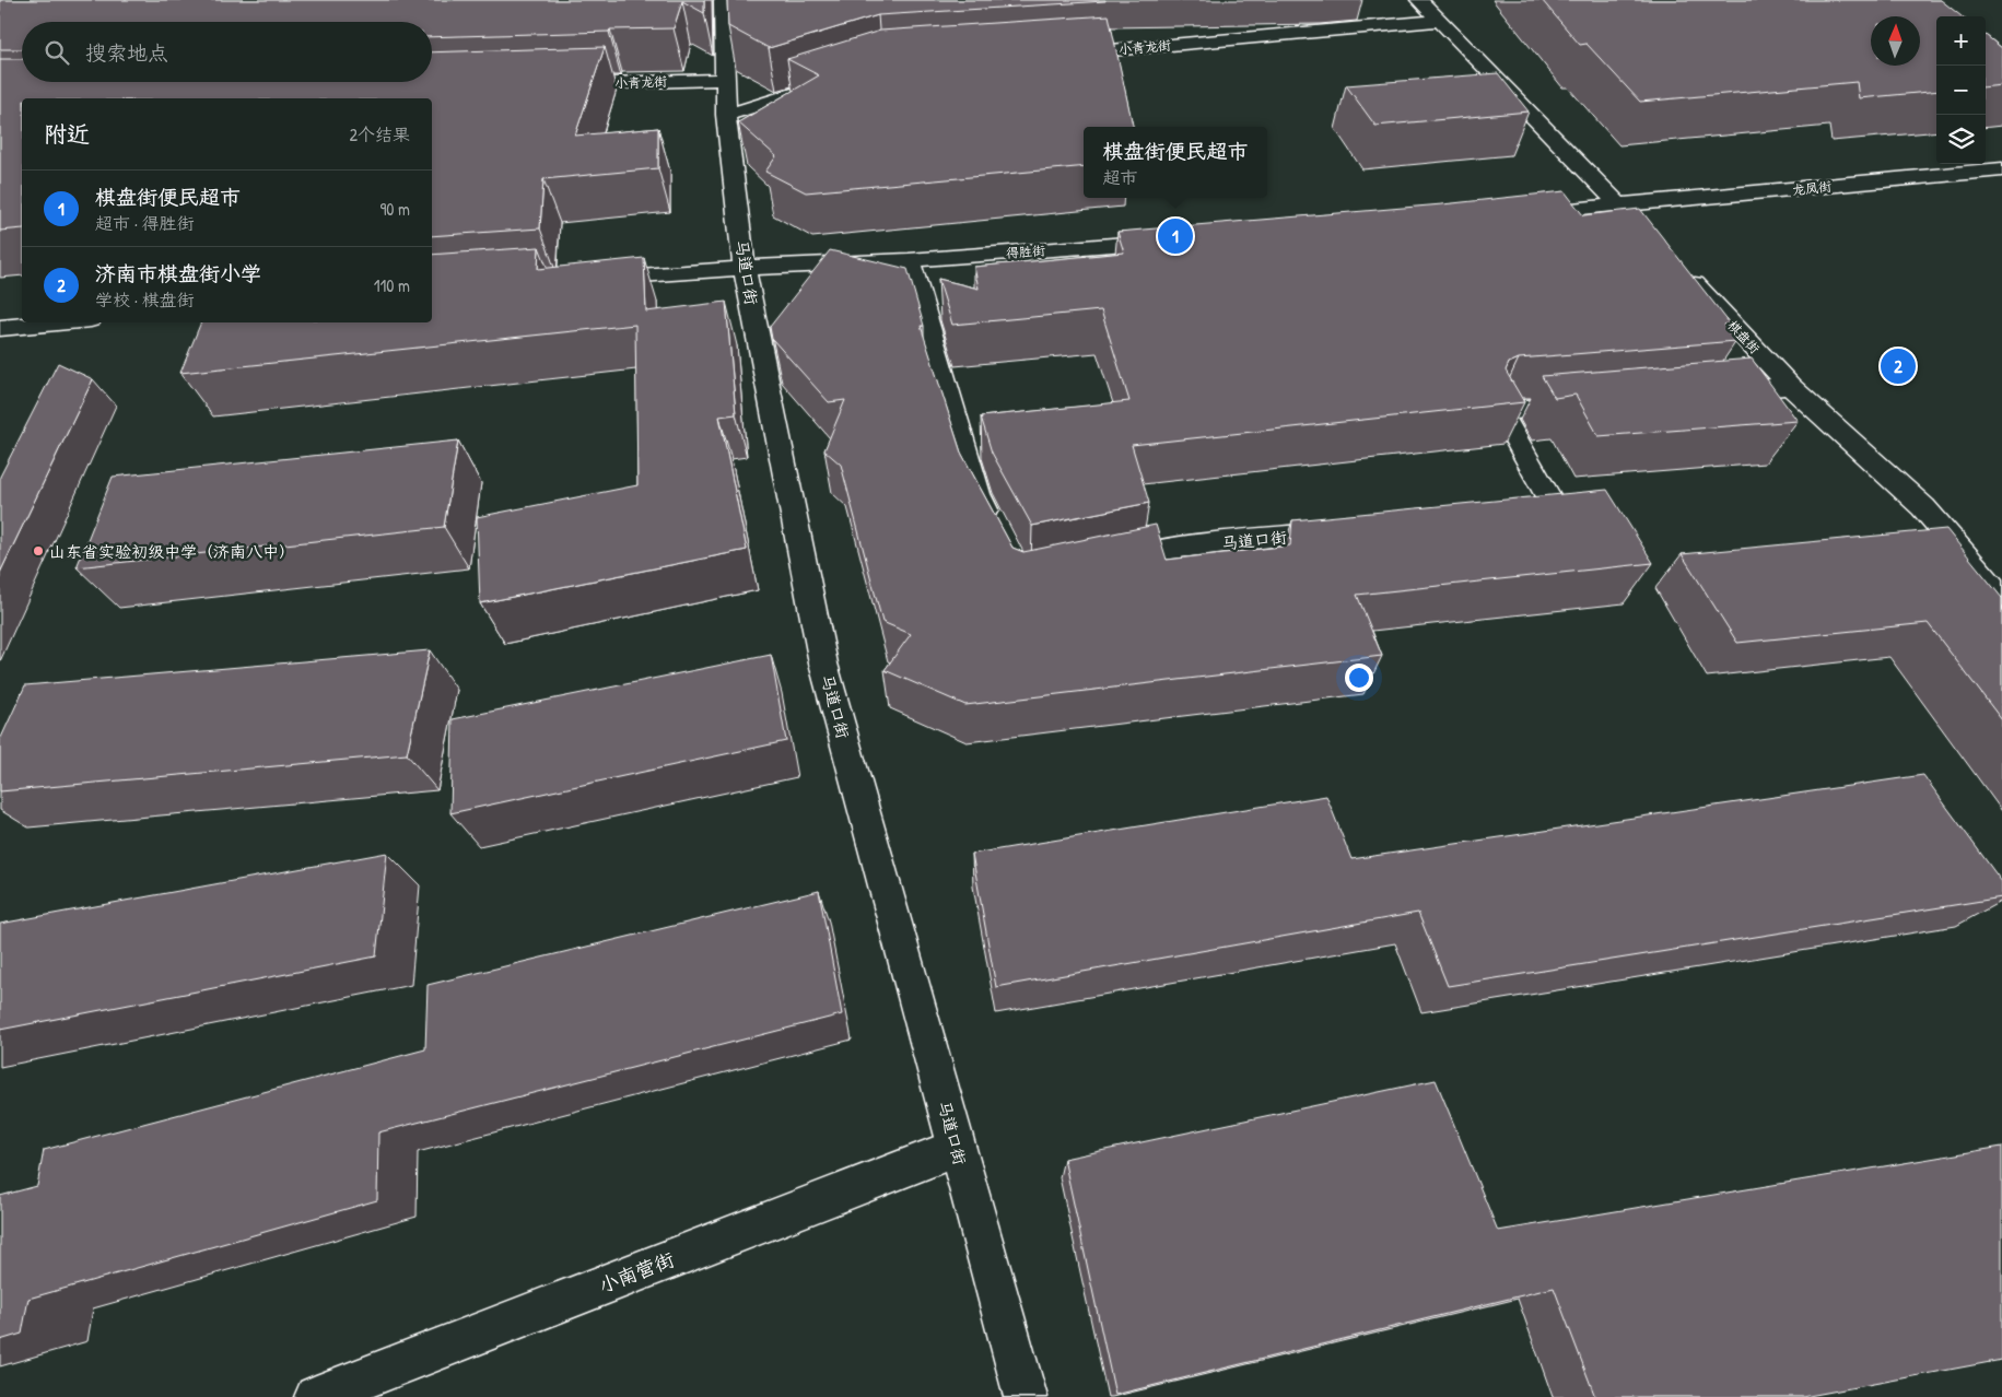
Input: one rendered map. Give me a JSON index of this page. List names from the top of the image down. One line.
{"streets":{"street":["小青龙街","龙凤街","得胜街","马道口街","棋盘街","小南营街"]},"crossings":[["小青龙街","马道口街"],["得胜街","马道口街"],["马道口街","小南营街"]],"places":["山东省实验初级中学（济南八中）"],"north":"top","page":{"map_buttons":["+","−"],"search":"搜索地点","heading":["附近","2个结果"],"popup":["棋盘街便民超市","超市"],"list":[{"mark":"1","name":"棋盘街便民超市","note":"超市 · 得胜街","value":"90 m"},{"mark":"2","name":"济南市棋盘街小学","note":"学校 · 棋盘街","value":"110 m"}],"pins":["1","2"]}}
